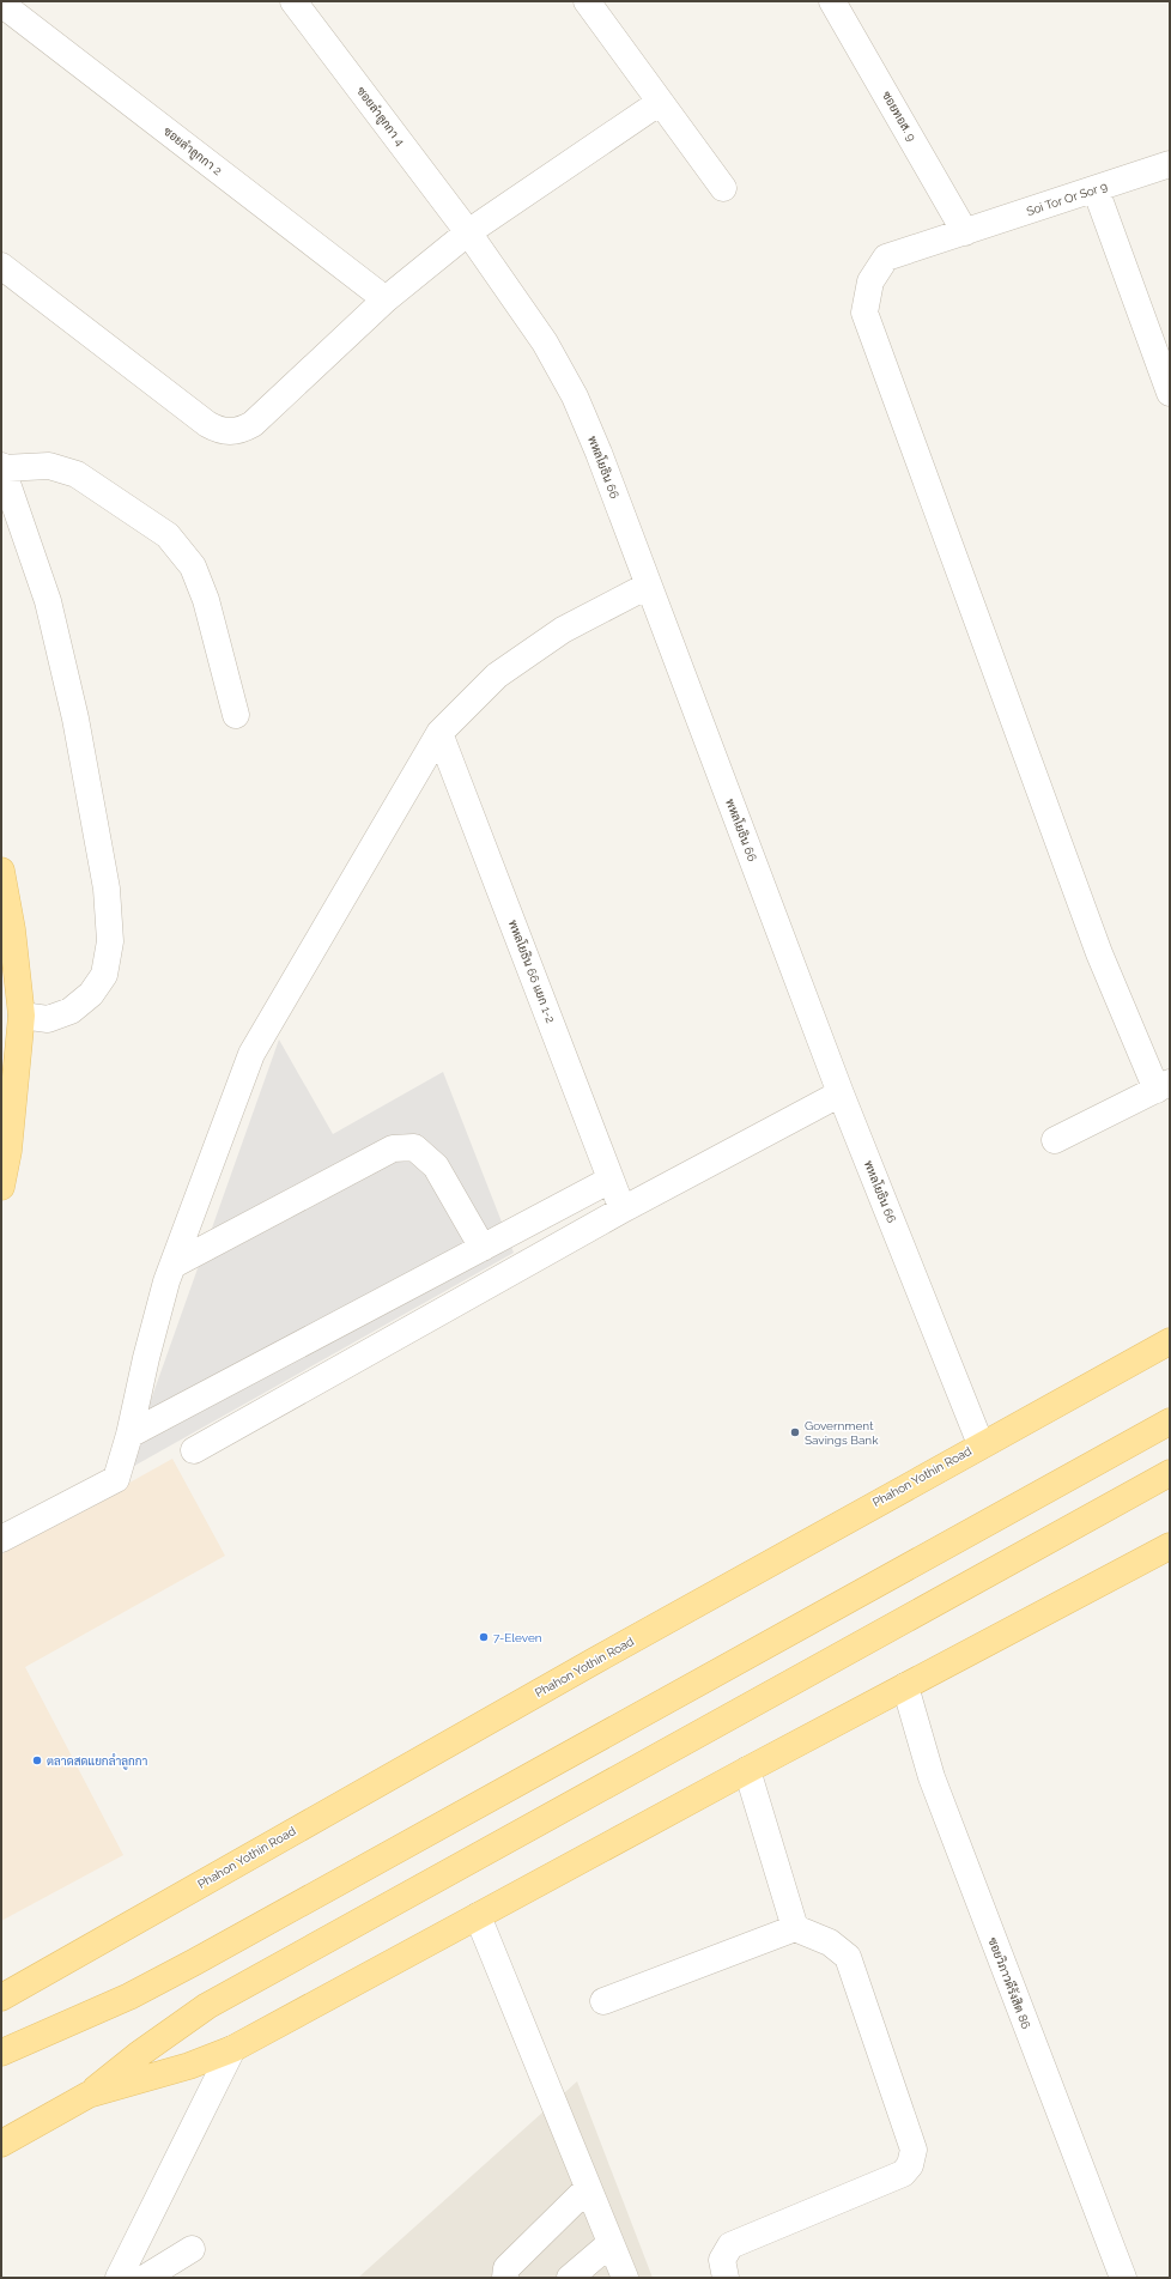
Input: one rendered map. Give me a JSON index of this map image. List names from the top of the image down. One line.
{"streets":{"main road":["Phahon Yothin Road"],"street":["ซอยลำลูกกา 4","ซอยทอส. 9","ซอยลำลูกกา 2","Soi Tor Or Sor 9","พหลโยธิน 66","พหลโยธิน 66 แยก 1-2","ซอยวิภาวดีรังสิต 86"]},"crossings":[["ซอยลำลูกกา 4","พหลโยธิน 66"],["ซอยทอส. 9","Soi Tor Or Sor 9"],["พหลโยธิน 66","Phahon Yothin Road"]],"places":["Government Savings Bank","7-Eleven","ตลาดสดแยกลำลูกกา"]}
